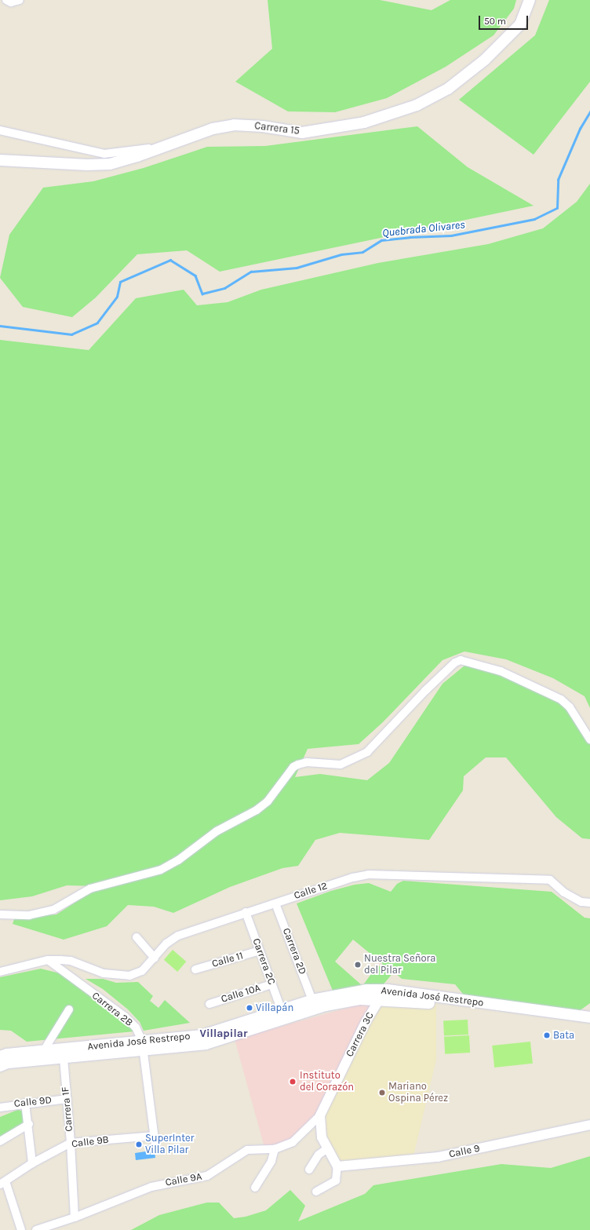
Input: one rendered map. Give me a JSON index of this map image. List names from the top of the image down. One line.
{"streets":{"main road":["Carrera 15","Avenida José Restrepo"],"street":["Calle 12","Carrera 2D","Calle 11","Carrera 2C","Calle 10A","Carrera 2B","Carrera 3C","Calle 9D","Carrera 1F","Calle 9B","Calle 9","Calle 9A"]},"crossings":[["Calle 12","Carrera 2D"],["Calle 12","Carrera 2C"],["Calle 12","Carrera 2B"],["Carrera 2D","Avenida José Restrepo"],["Calle 11","Carrera 2C"],["Carrera 2C","Calle 10A"],["Carrera 2C","Avenida José Restrepo"],["Avenida José Restrepo","Carrera 2B"],["Avenida José Restrepo","Carrera 3C"],["Avenida José Restrepo","Carrera 1F"],["Carrera 2B","Calle 9B"],["Carrera 3C","Calle 9A"],["Calle 9D","Carrera 1F"],["Carrera 1F","Calle 9B"],["Carrera 1F","Calle 9A"]],"districts":["Villapilar"],"water":["Quebrada Olivares"],"places":["Nuestra Señora del Pilar","Villapán","Bata","Instituto del Corazón","Mariano Ospina Pérez","SuperInter Villa Pilar"],"scale_bar":"50 m"}
